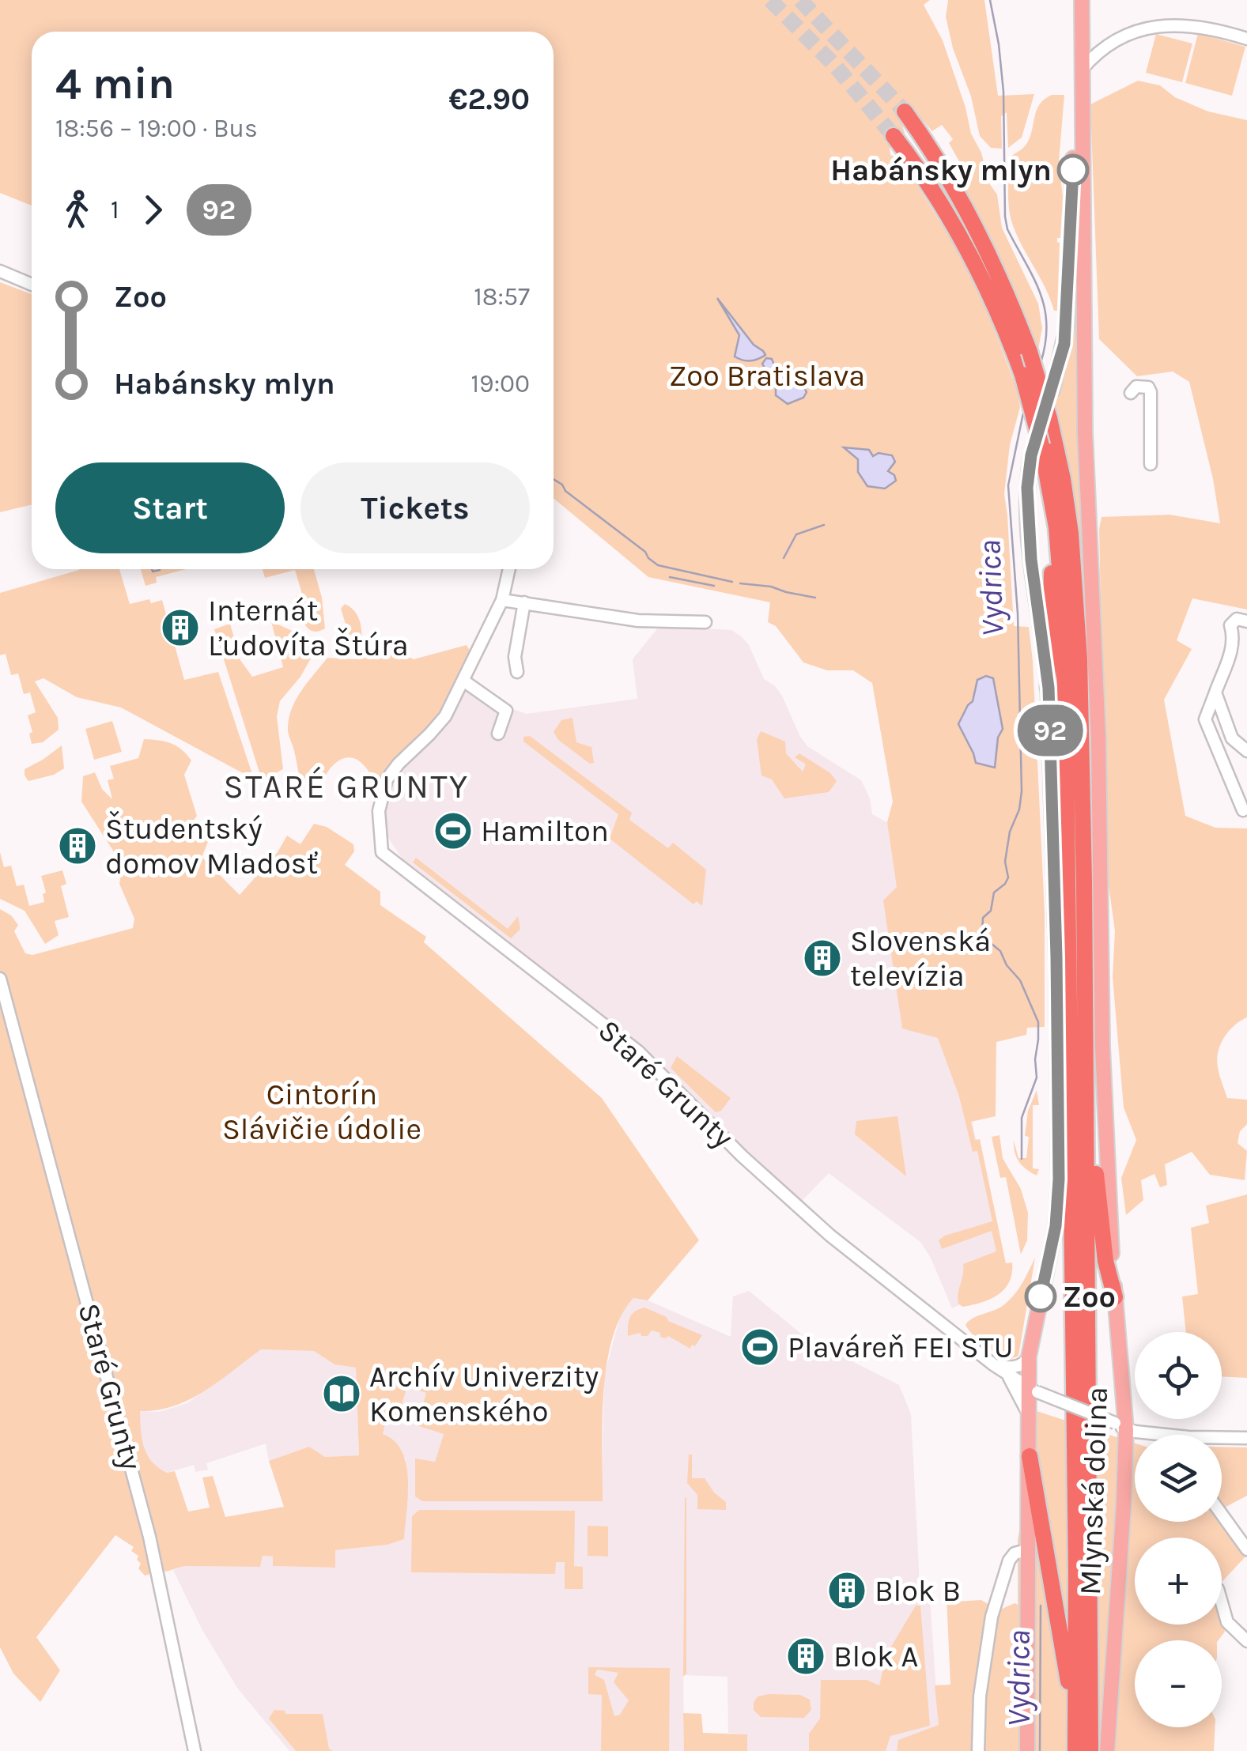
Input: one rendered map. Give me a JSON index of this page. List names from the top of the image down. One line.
{"streets":{"main road":["Mlynská dolina"],"street":["Staré Grunty"]},"crossings":[["Staré Grunty","Mlynská dolina"]],"districts":["STARÉ GRUNTY"],"water":["Vydrica"],"parks":["Zoo Bratislava","Cintorín Slávičie údolie"],"places":{"other":["Habánsky mlyn","Zoo"],"building":["Internát Ľudovíta Štúra","Študentský domov Mladosť","Slovenská televízia","Blok B","Blok A"],"sports":["Hamilton","Plaváreň FEI STU"],"library":["Archív Univerzity Komenského"]},"lines":["bus line 92"],"page":{"on_map":"92","heading":["4 min","18:56 – 19:00 · Bus","€2.90"],"legs":["1","92"],"list":[{"name":"Zoo","value":"18:57"},{"name":"Habánsky mlyn","value":"19:00"}],"buttons":["Start","Tickets"],"map_buttons":["+","−"]}}
